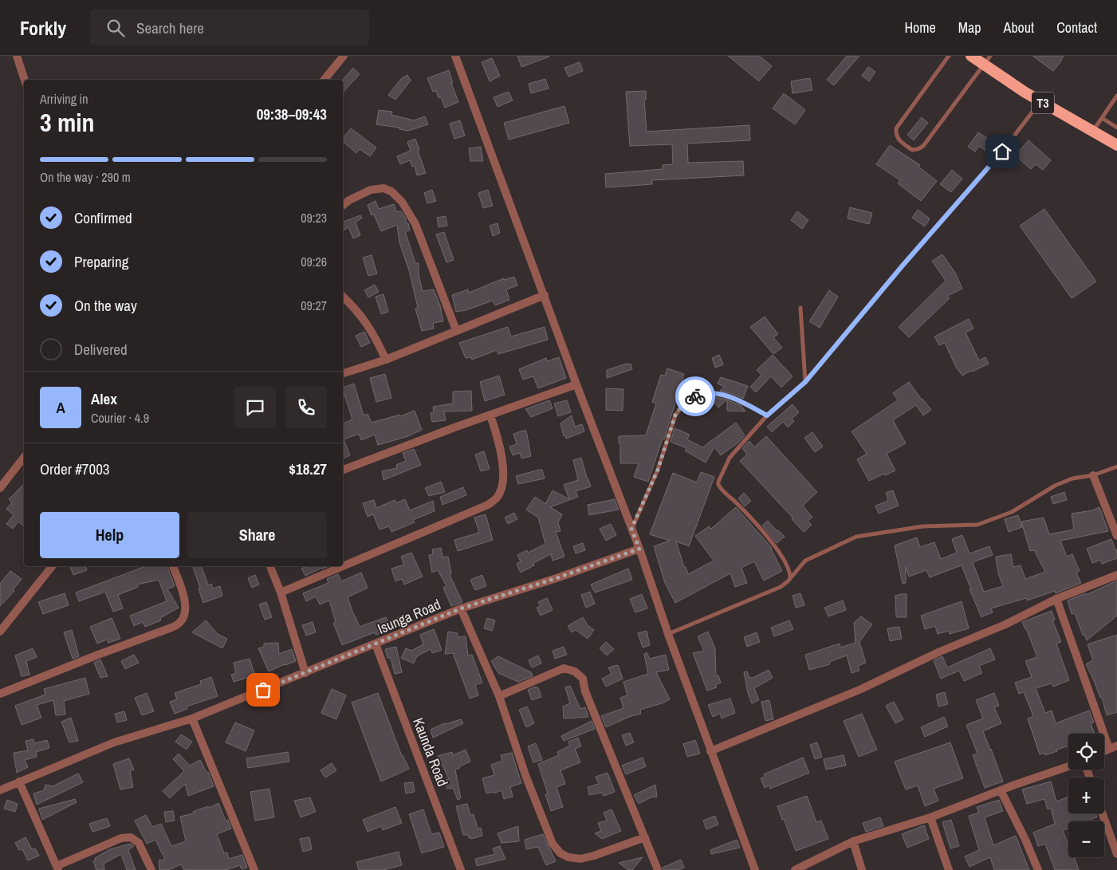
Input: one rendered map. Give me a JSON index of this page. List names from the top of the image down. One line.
{"streets":{"highway":["T3"],"street":["Isunga Road","Kaunda Road"]},"crossings":[["Isunga Road","Kaunda Road"]],"page":{"header":"Forkly","search":"Search here","nav":["Home","Map","About","Contact"],"heading":["3 min","Arriving in","09:38–09:43"],"panel":["Alex","Courier · 4.9","Order #7003","$18.27"],"bar":"On the way · 290 m","list":[["Confirmed","09:23"],["Preparing","09:26"],["On the way","09:27"],"Delivered"],"round":"A","buttons":["Help","Share"],"map_buttons":["+","−"]}}
